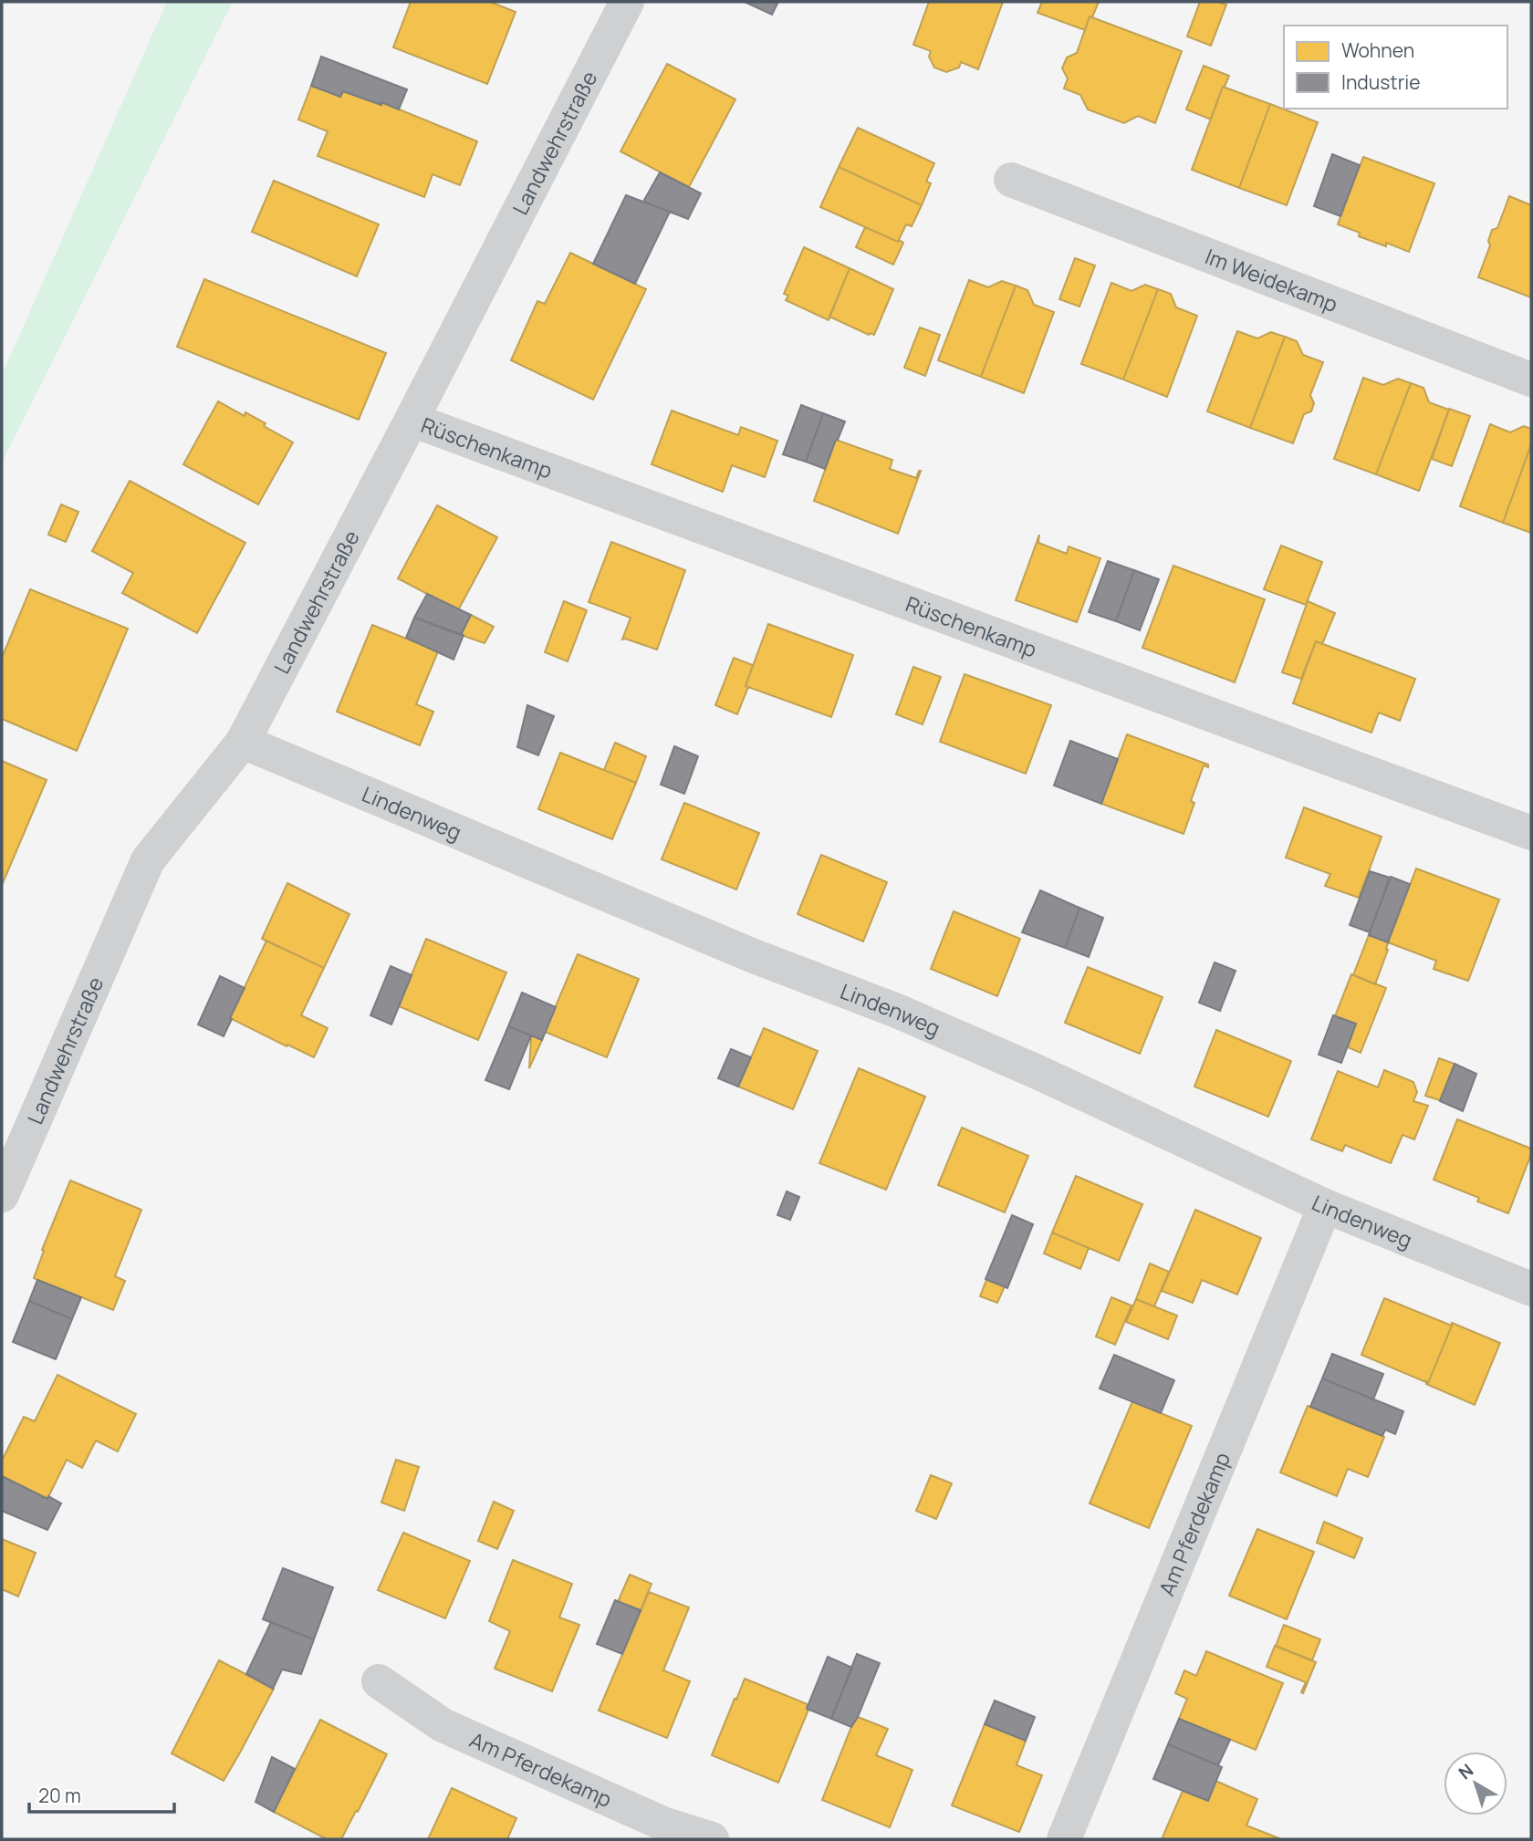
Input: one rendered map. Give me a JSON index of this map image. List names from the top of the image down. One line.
{"streets":{"street":["Landwehrstraße","Im Weidekamp","Rüschenkamp","Lindenweg","Am Pferdekamp"]},"crossings":[["Landwehrstraße","Rüschenkamp"],["Landwehrstraße","Lindenweg"],["Lindenweg","Am Pferdekamp"]],"legend":["Wohnen","Industrie"],"scale_bar":"20 m","north":"top left"}
